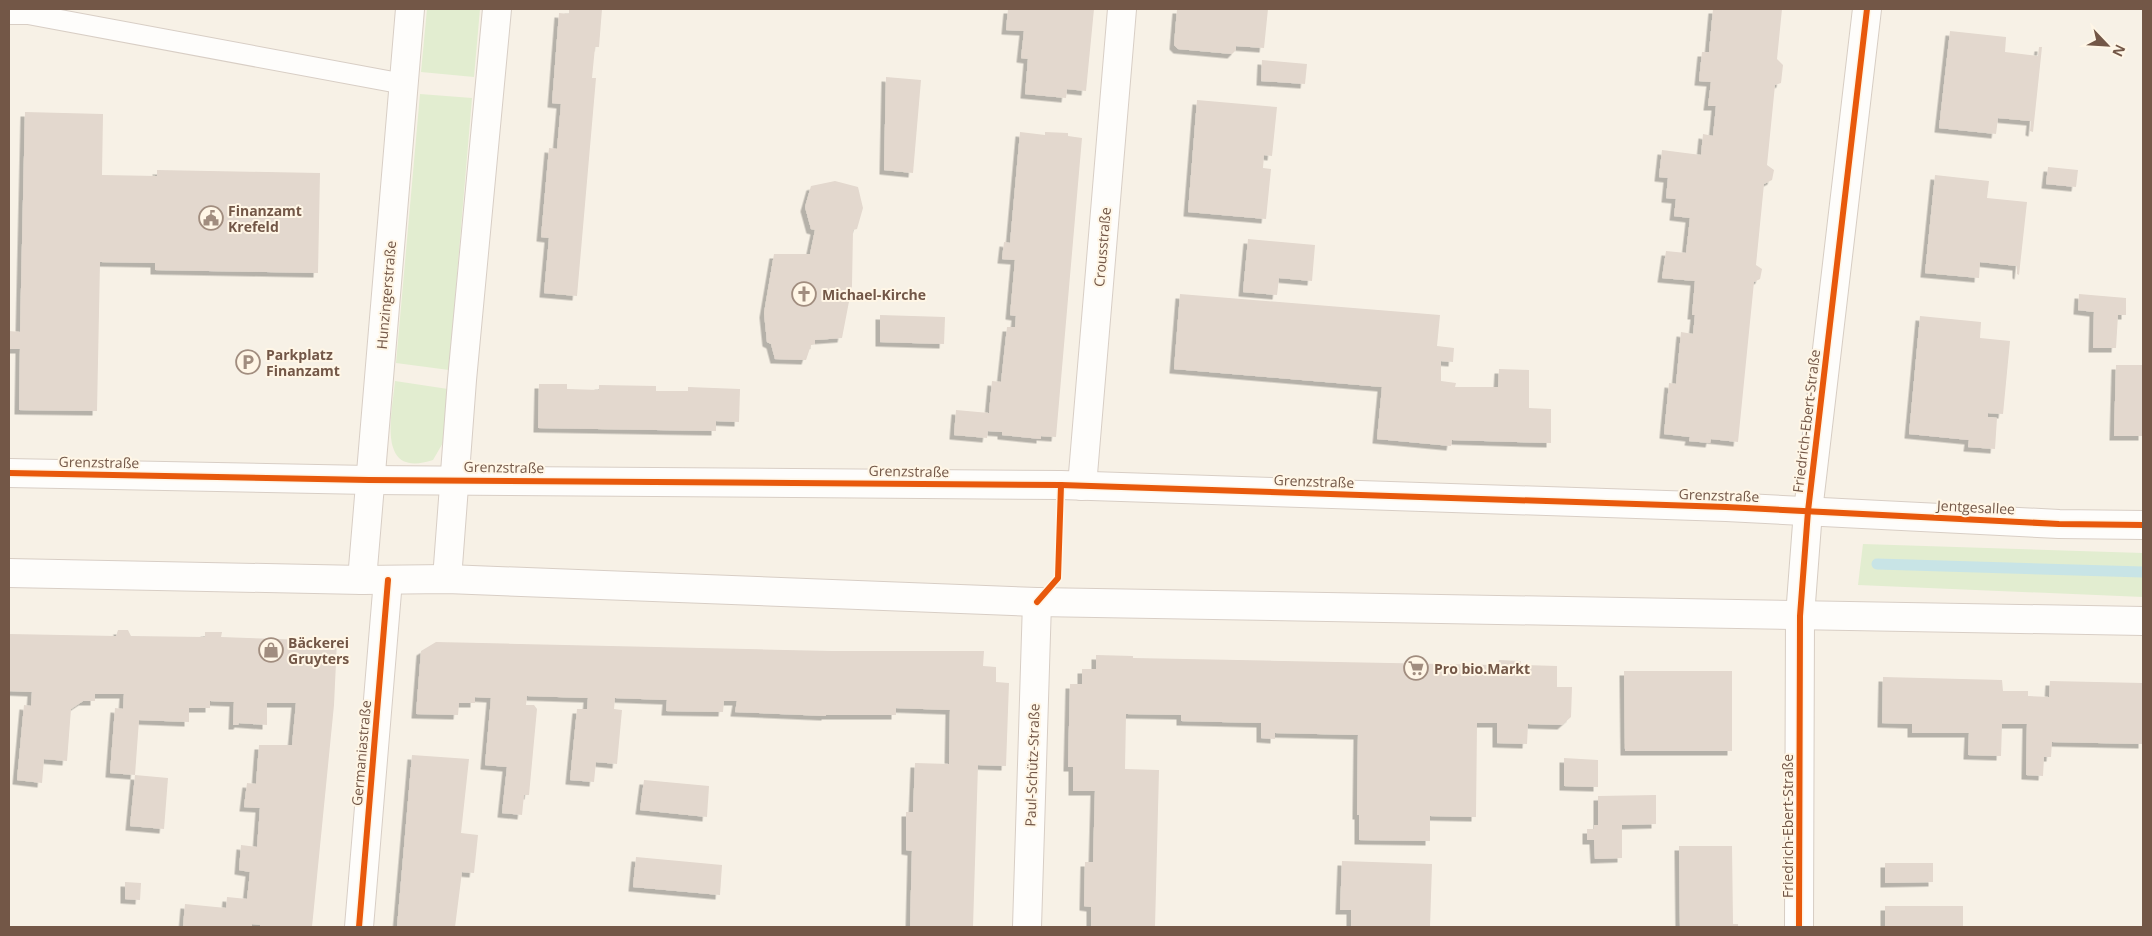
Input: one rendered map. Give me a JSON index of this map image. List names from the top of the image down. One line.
{"streets":{"street":["Crousstraße","Hunzingerstraße","Friedrich-Ebert-Straße","Grenzstraße","Jentgesallee","Germaniastraße","Paul-Schütz-Straße"]},"crossings":[["Crousstraße","Grenzstraße"],["Hunzingerstraße","Grenzstraße"],["Hunzingerstraße","Germaniastraße"],["Friedrich-Ebert-Straße","Grenzstraße"],["Friedrich-Ebert-Straße","Jentgesallee"],["Grenzstraße","Jentgesallee"]],"places":{"public building":["Finanzamt Krefeld"],"church":["Michael-Kirche"],"parking":["Parkplatz Finanzamt"],"shop":["Bäckerei Gruyters"],"supermarket":["Pro bio.Markt"]},"north":"bottom right"}
